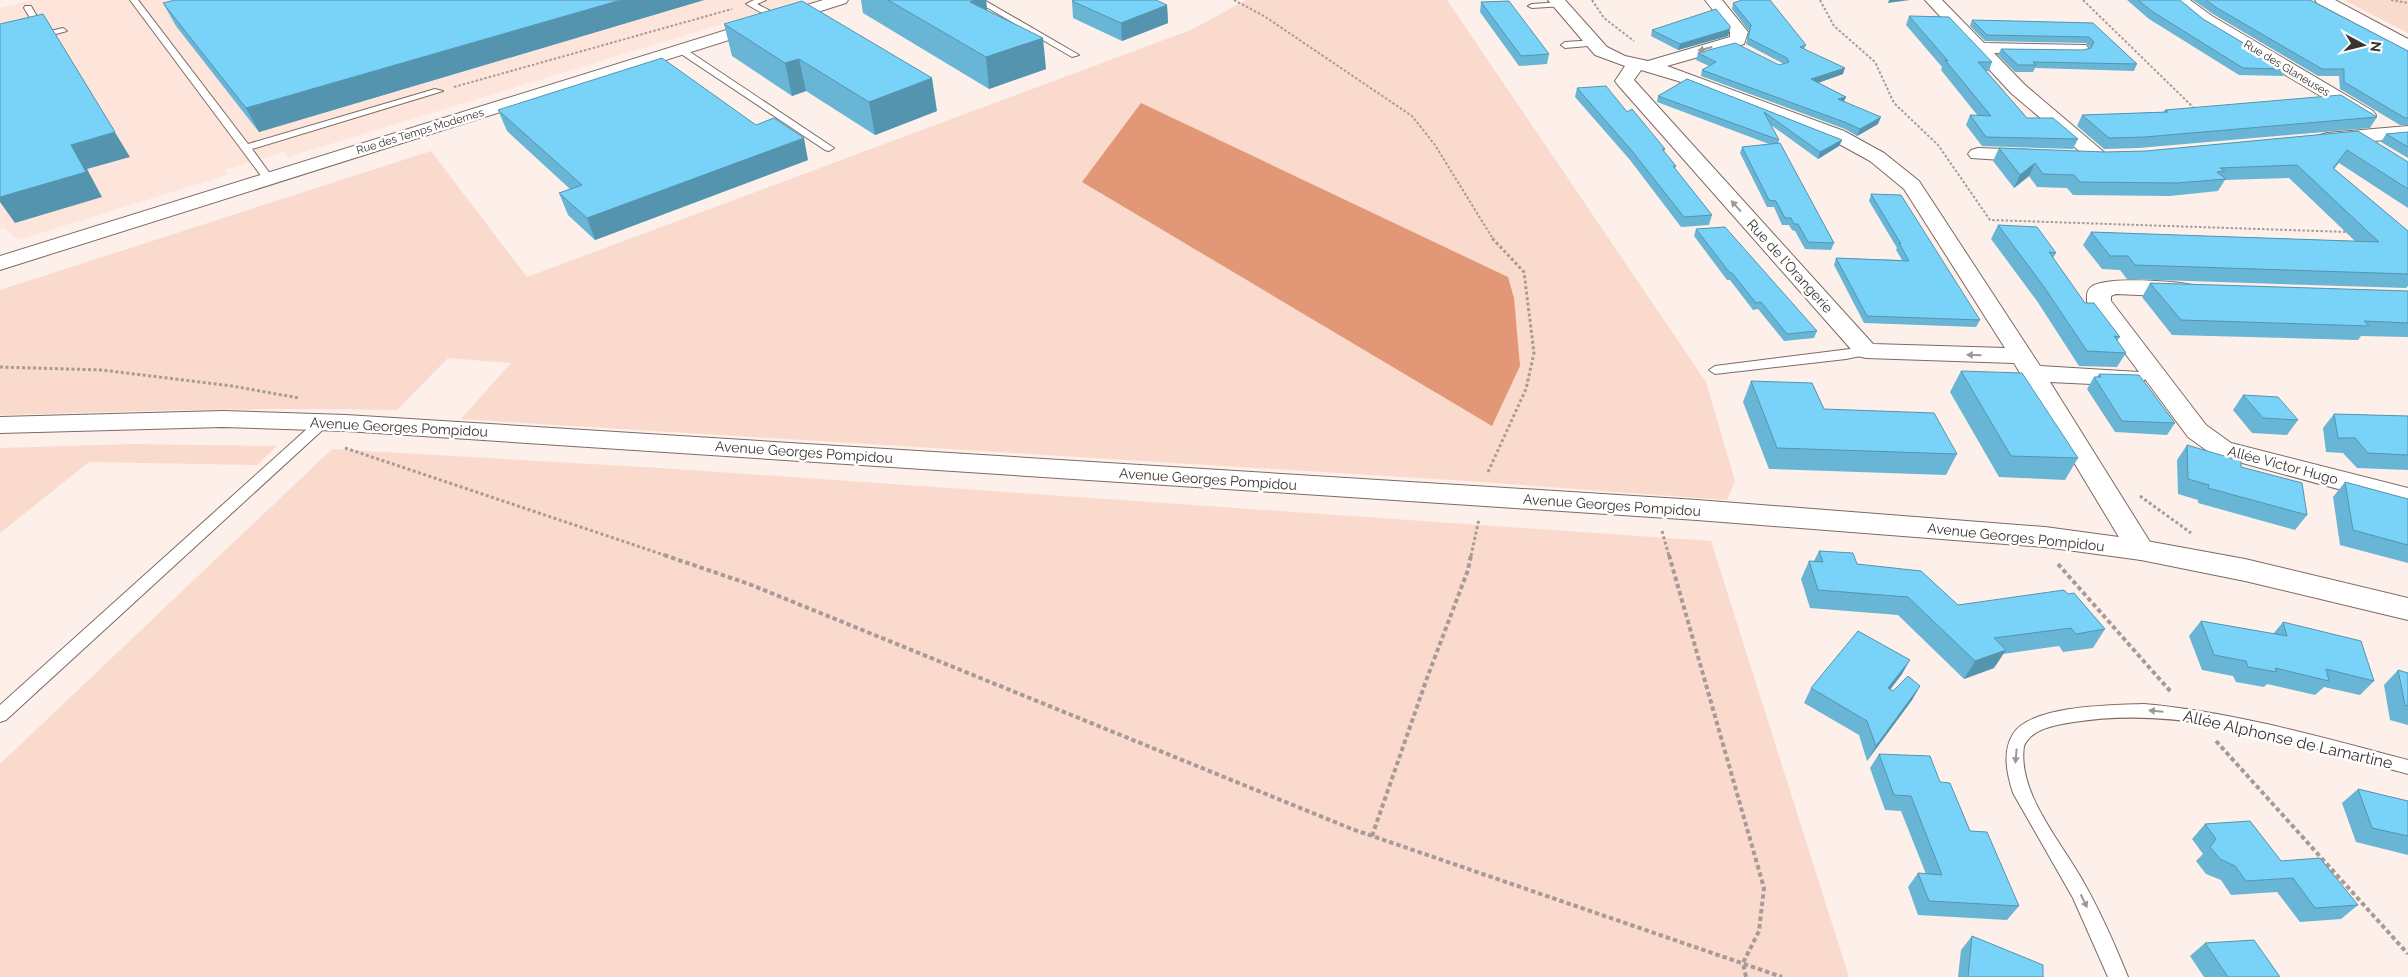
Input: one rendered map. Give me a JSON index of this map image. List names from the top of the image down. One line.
{"streets":{"street":["Rue des Glaneuses","Rue des Temps Modernes","Rue de l'Orangerie","Avenue Georges Pompidou","Allée Victor Hugo"],"lane":["Allée Alphonse de Lamartine"]},"north":"right"}
